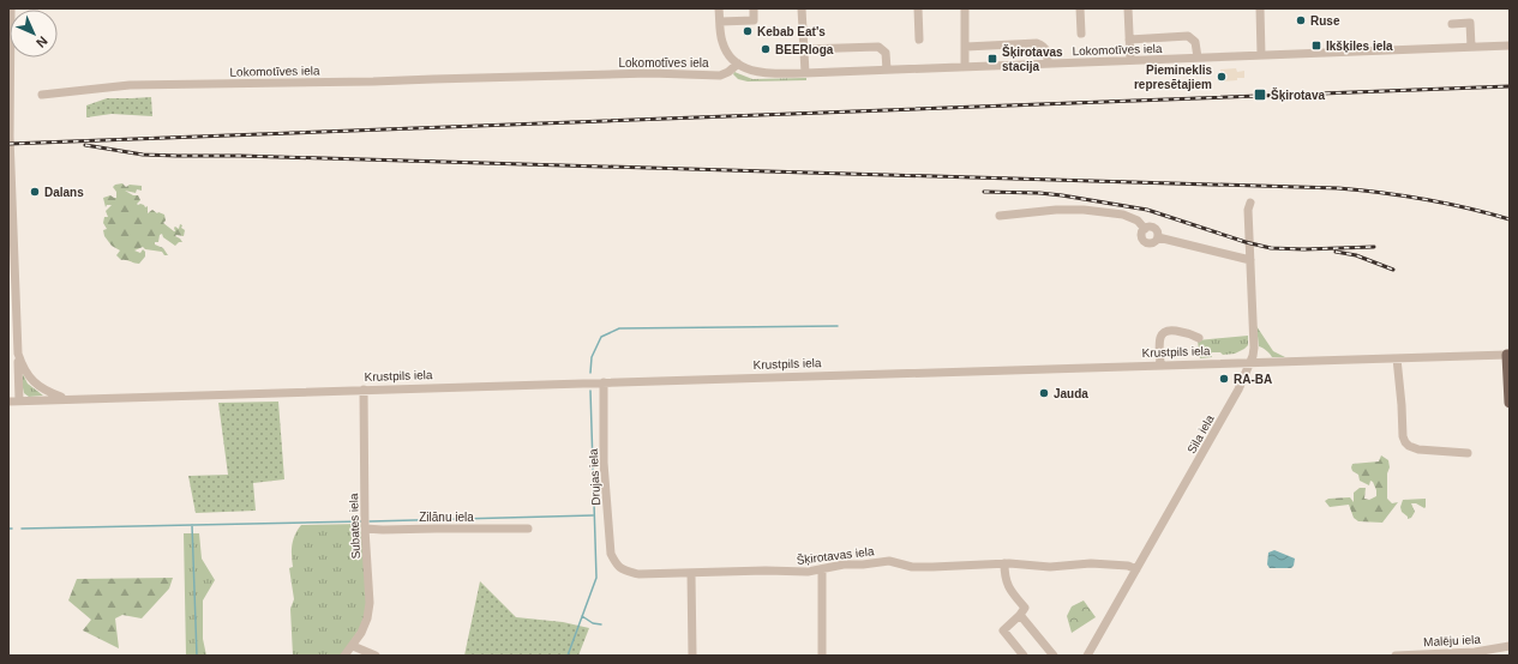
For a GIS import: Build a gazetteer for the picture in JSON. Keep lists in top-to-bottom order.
{
  "streets": {
    "street": [
      "Lokomotīves iela",
      "Krustpils iela",
      "Sila iela",
      "Drujas iela",
      "Zilānu iela",
      "Subates iela",
      "Šķirotavas iela",
      "Malēju iela"
    ]
  },
  "crossings": [
    ["Krustpils iela", "Sila iela"],
    ["Krustpils iela", "Drujas iela"],
    ["Krustpils iela", "Subates iela"],
    ["Sila iela", "Šķirotavas iela"],
    ["Drujas iela", "Šķirotavas iela"],
    ["Zilānu iela", "Subates iela"]
  ],
  "places": {
    "other": [
      "Ruse",
      "Kebab Eat's",
      "BEERloga",
      "Piemineklis represētajiem",
      "Dalans",
      "RA-BA",
      "Jauda"
    ],
    "transit": ["Ikšķiles iela", "Šķirotavas stacija", "Šķirotava"]
  },
  "north": "bottom right"
}
